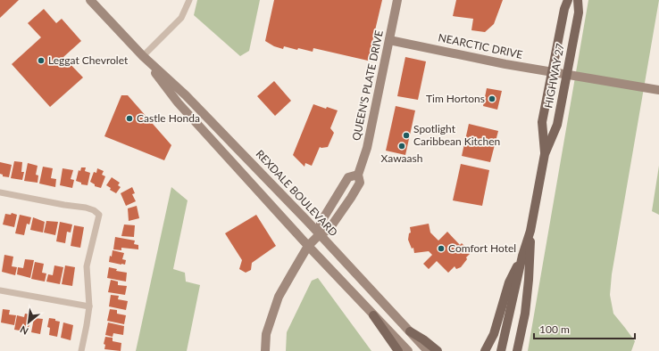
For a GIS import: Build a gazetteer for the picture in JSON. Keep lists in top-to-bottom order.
{
  "streets": {
    "main road": [
      "NEARCTIC DRIVE",
      "HIGHWAY 27",
      "QUEEN'S PLATE DRIVE",
      "REXDALE BOULEVARD"
    ]
  },
  "crossings": [
    ["NEARCTIC DRIVE", "HIGHWAY 27"],
    ["NEARCTIC DRIVE", "QUEEN'S PLATE DRIVE"],
    ["QUEEN'S PLATE DRIVE", "REXDALE BOULEVARD"]
  ],
  "places": [
    "Leggat Chevrolet",
    "Tim Hortons",
    "Castle Honda",
    "Spotlight Caribbean Kitchen",
    "Xawaash",
    "Comfort Hotel"
  ],
  "scale_bar": "100 m",
  "north": "bottom left"
}
